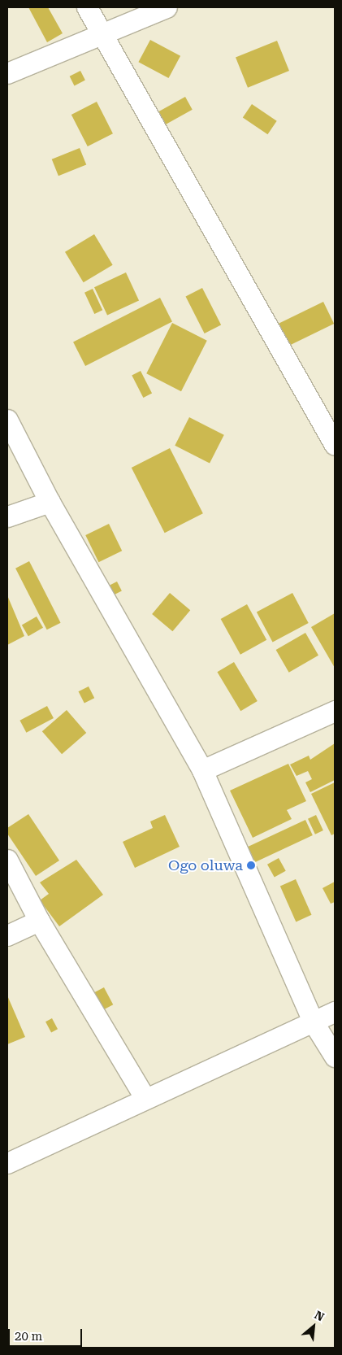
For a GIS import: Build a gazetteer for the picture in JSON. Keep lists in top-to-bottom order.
{
  "places": ["Ogo oluwa"],
  "scale_bar": "20 m",
  "north": "top right"
}
